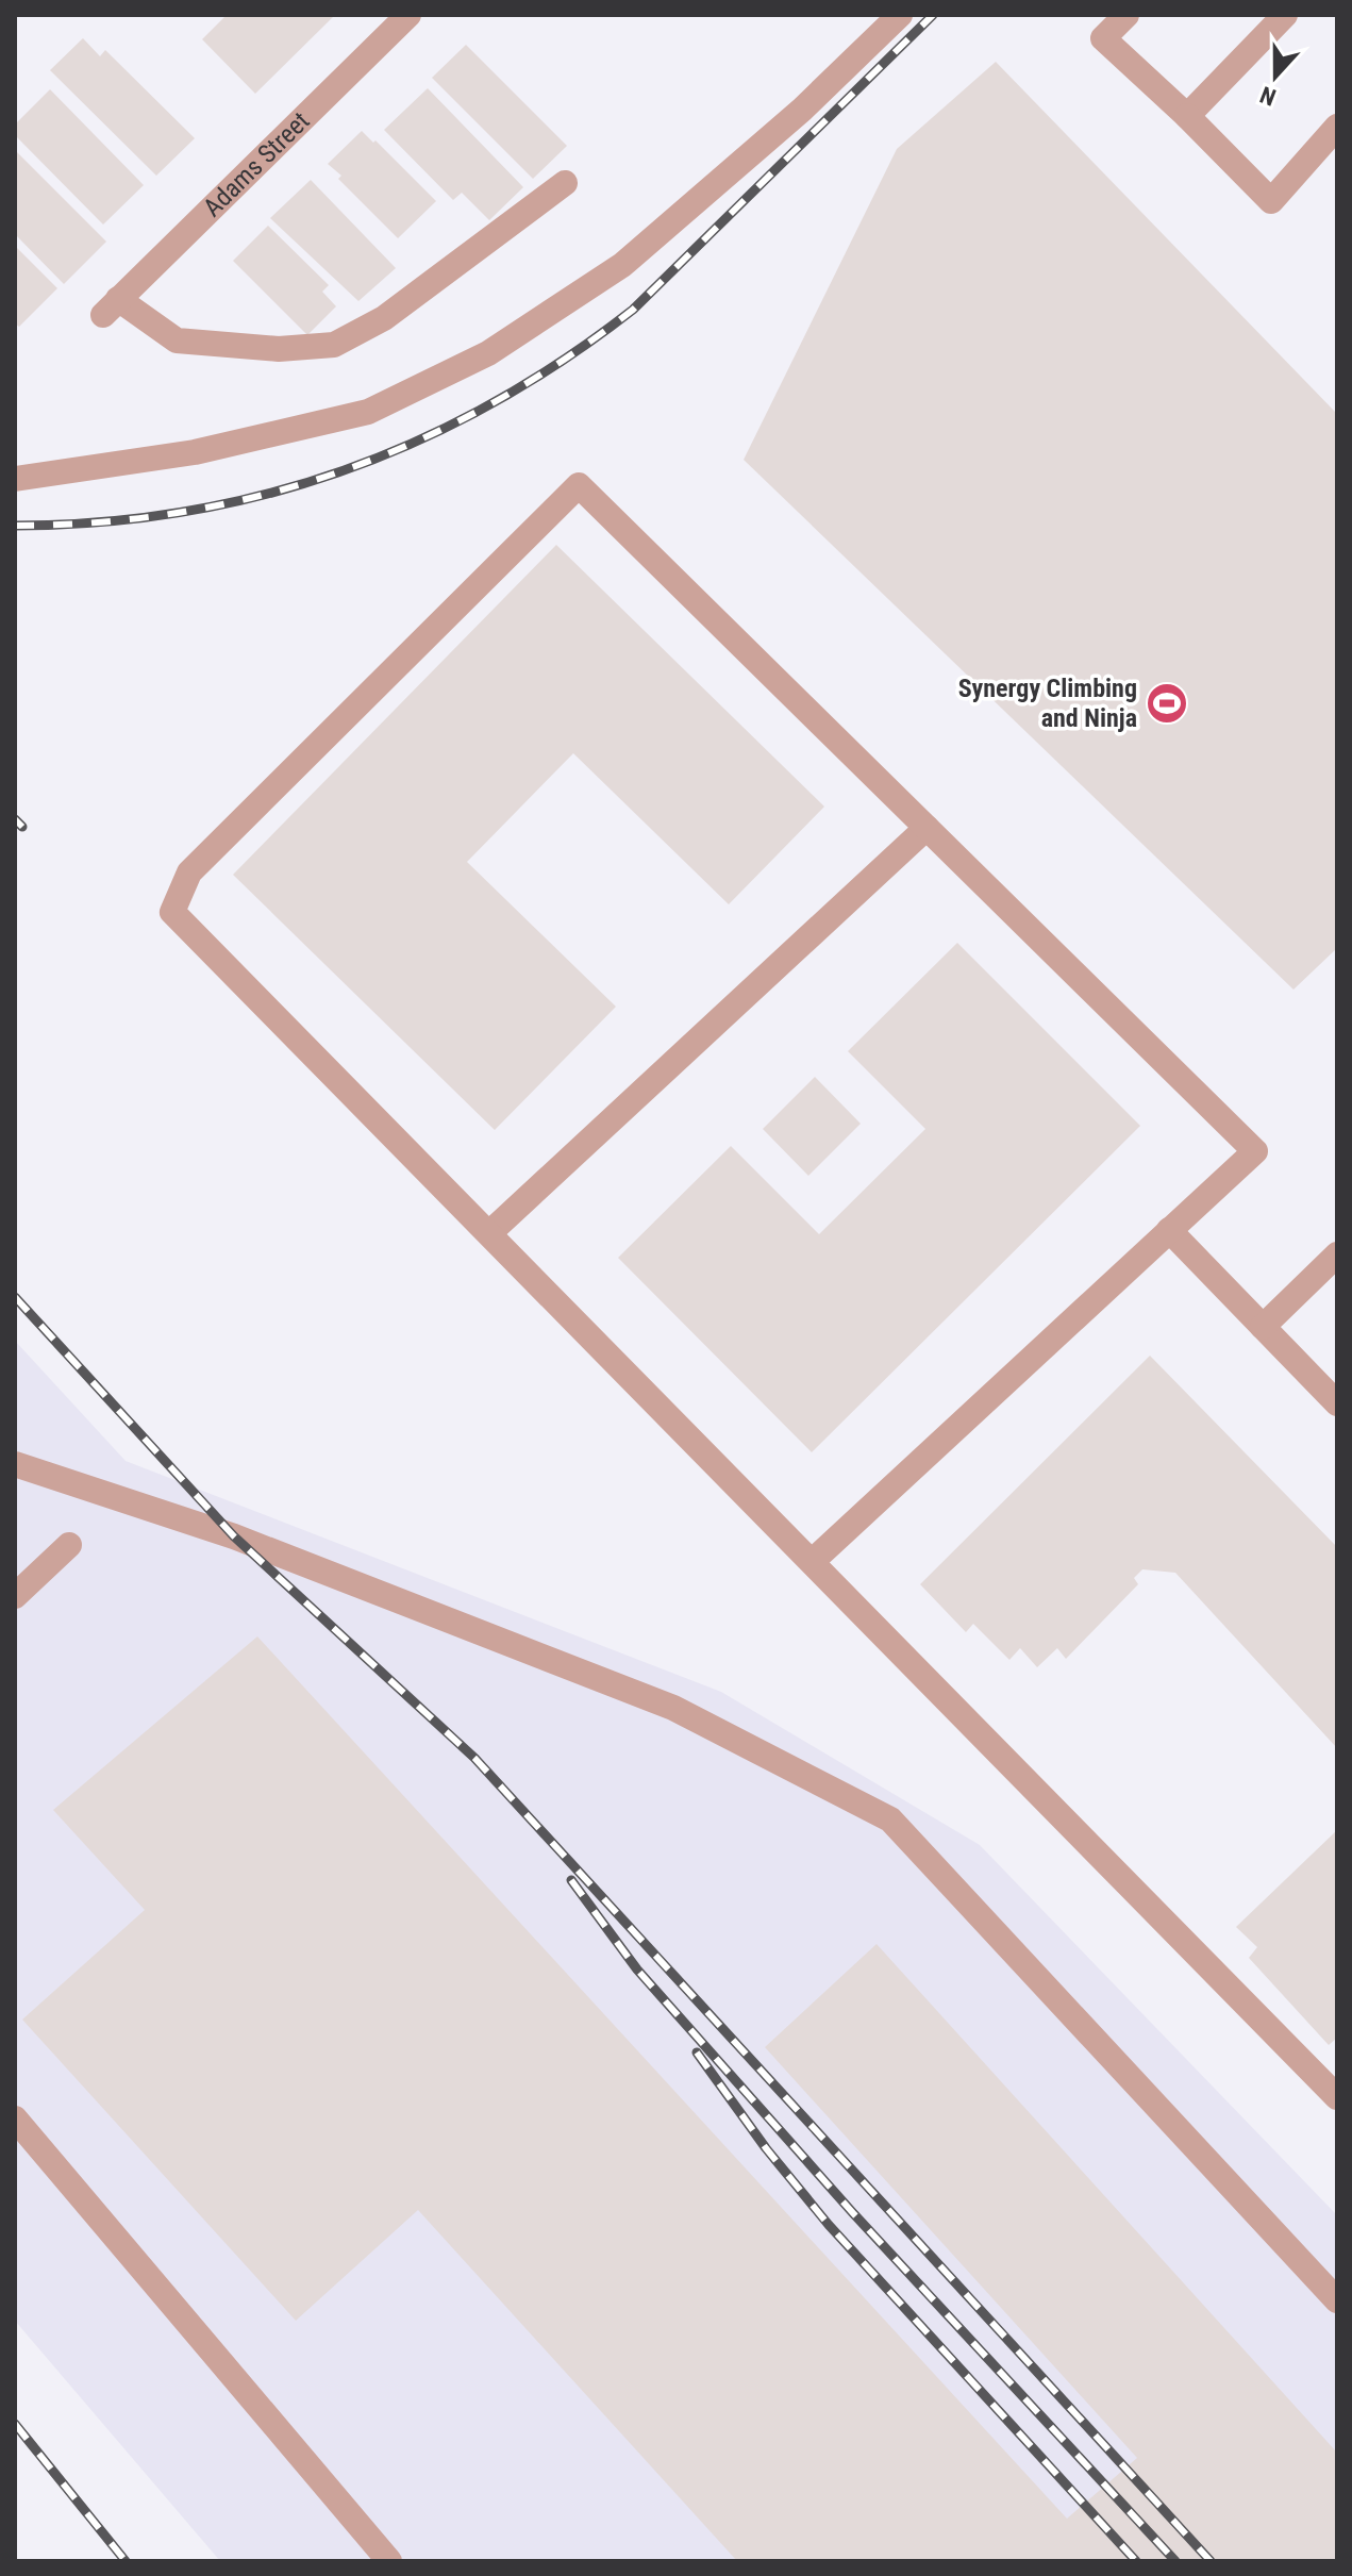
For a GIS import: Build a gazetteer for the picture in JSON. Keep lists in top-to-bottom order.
{
  "streets": {
    "street": ["Adams Street"]
  },
  "places": {
    "sports": ["Synergy Climbing and Ninja"]
  },
  "north": "bottom"
}
